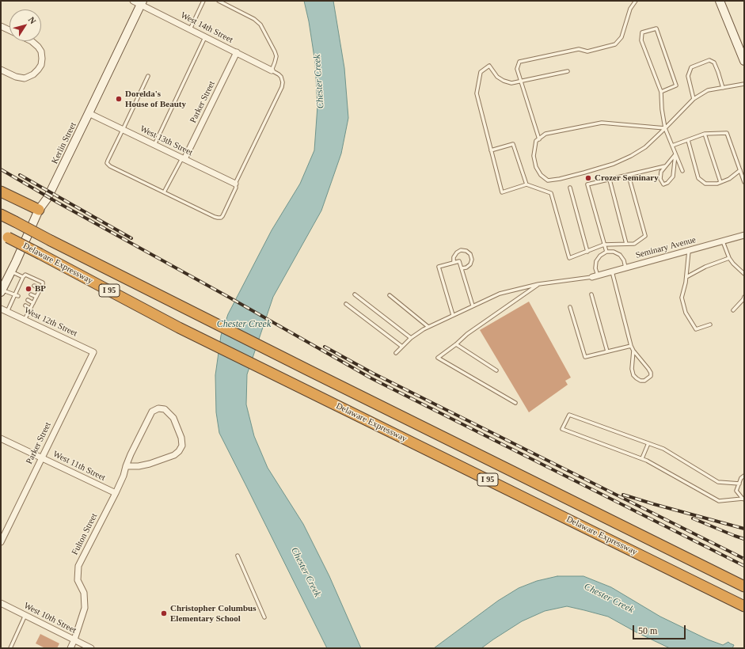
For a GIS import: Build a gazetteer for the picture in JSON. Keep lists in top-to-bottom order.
{
  "streets": {
    "highway": ["Delaware Expressway", "I 95"],
    "main road": ["Kerlin Street"],
    "street": [
      "West 14th Street",
      "Parker Street",
      "West 13th Street",
      "Seminary Avenue",
      "West 12th Street",
      "West 11th Street",
      "Fulton Street",
      "West 10th Street"
    ]
  },
  "crossings": [
    ["West 14th Street", "Parker Street"],
    ["West 14th Street", "Kerlin Street"],
    ["Parker Street", "West 13th Street"],
    ["Parker Street", "West 12th Street"],
    ["Parker Street", "West 11th Street"],
    ["West 13th Street", "Kerlin Street"],
    ["West 11th Street", "Fulton Street"],
    ["Fulton Street", "West 10th Street"]
  ],
  "water": ["Chester Creek"],
  "places": [
    "Dorelda's House of Beauty",
    "Crozer Seminary",
    "BP",
    "Christopher Columbus Elementary School"
  ],
  "scale_bar": "50 m",
  "north": "top right"
}
